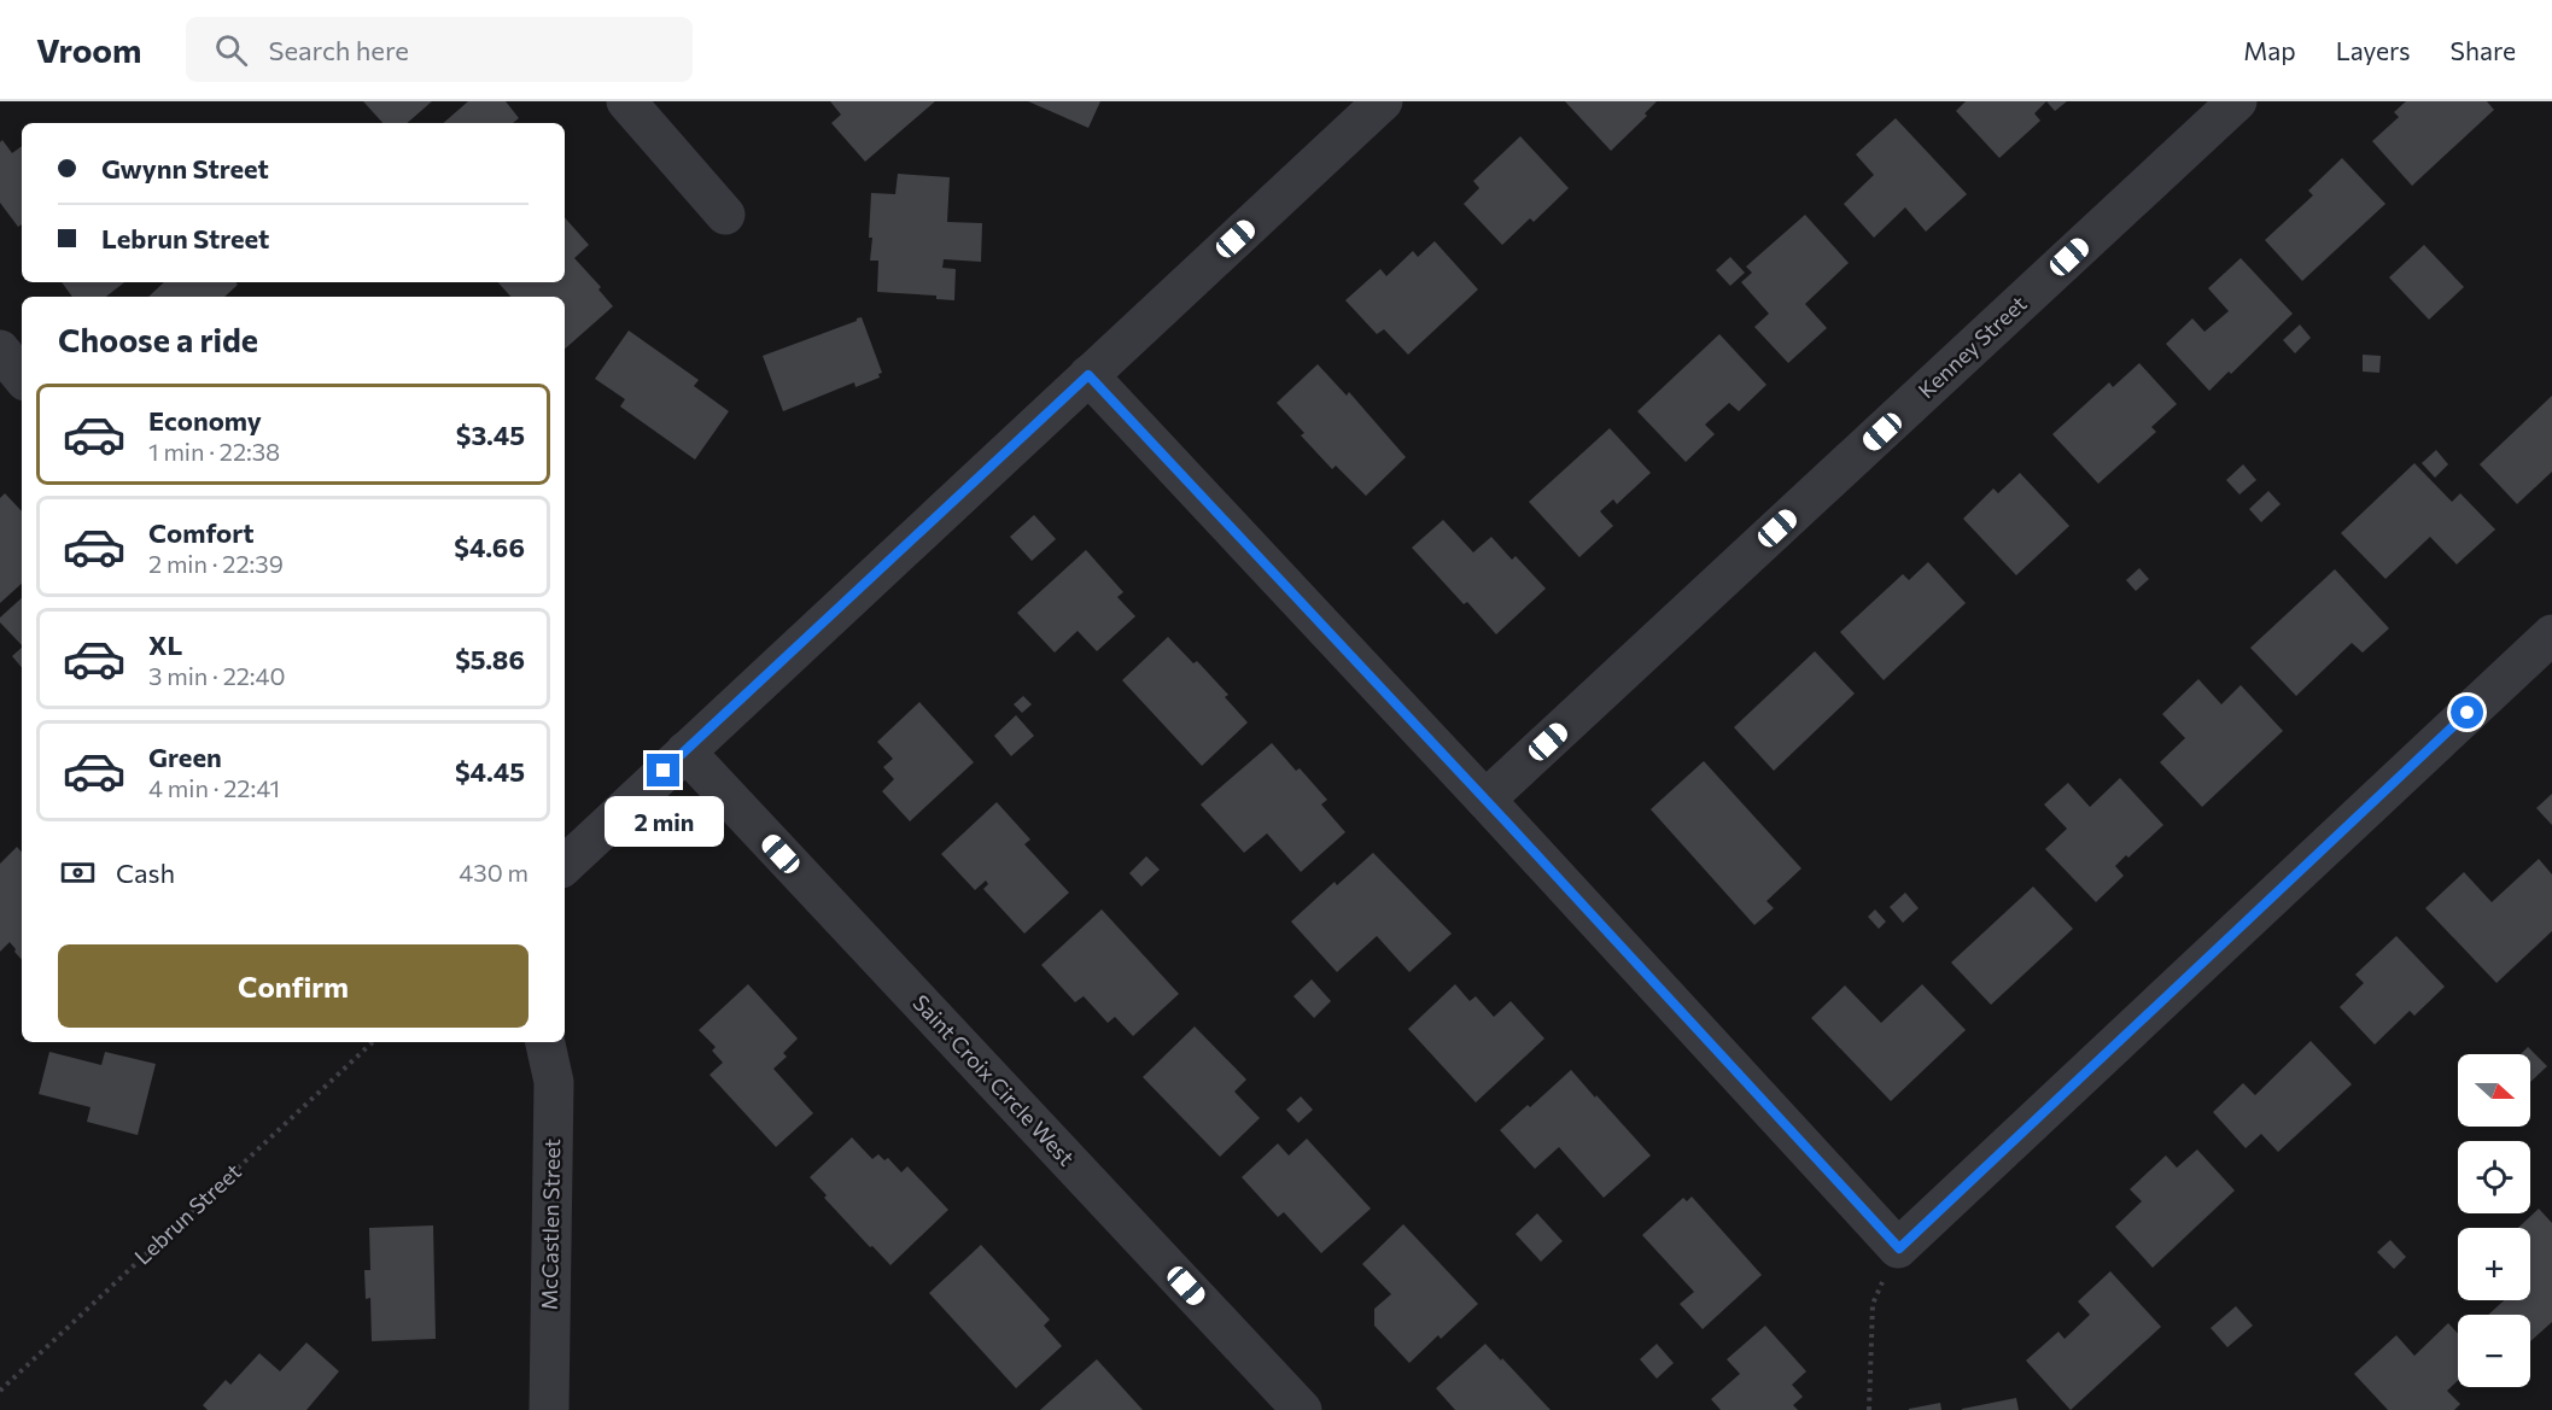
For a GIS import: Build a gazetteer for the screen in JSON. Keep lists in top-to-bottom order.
{
  "streets": {
    "street": ["Kenney Street", "Saint Croix Circle West", "McCastlen Street"],
    "path": ["Lebrun Street"]
  },
  "north": "right",
  "page": {
    "header": "Vroom",
    "search": "Search here",
    "nav": ["Map", "Layers", "Share"],
    "banner": ["Gwynn Street", "Lebrun Street"],
    "heading": "Choose a ride",
    "list": [
      {
        "name": "Economy",
        "note": "1 min · 22:38",
        "value": "$3.45"
      },
      {
        "name": "Comfort",
        "note": "2 min · 22:39",
        "value": "$4.66"
      },
      {
        "name": "XL",
        "note": "3 min · 22:40",
        "value": "$5.86"
      },
      {
        "name": "Green",
        "note": "4 min · 22:41",
        "value": "$4.45"
      }
    ],
    "bubble": "2 min",
    "pay": ["Cash", "430 m"],
    "buttons": "Confirm",
    "map_buttons": ["+", "−"]
  }
}
